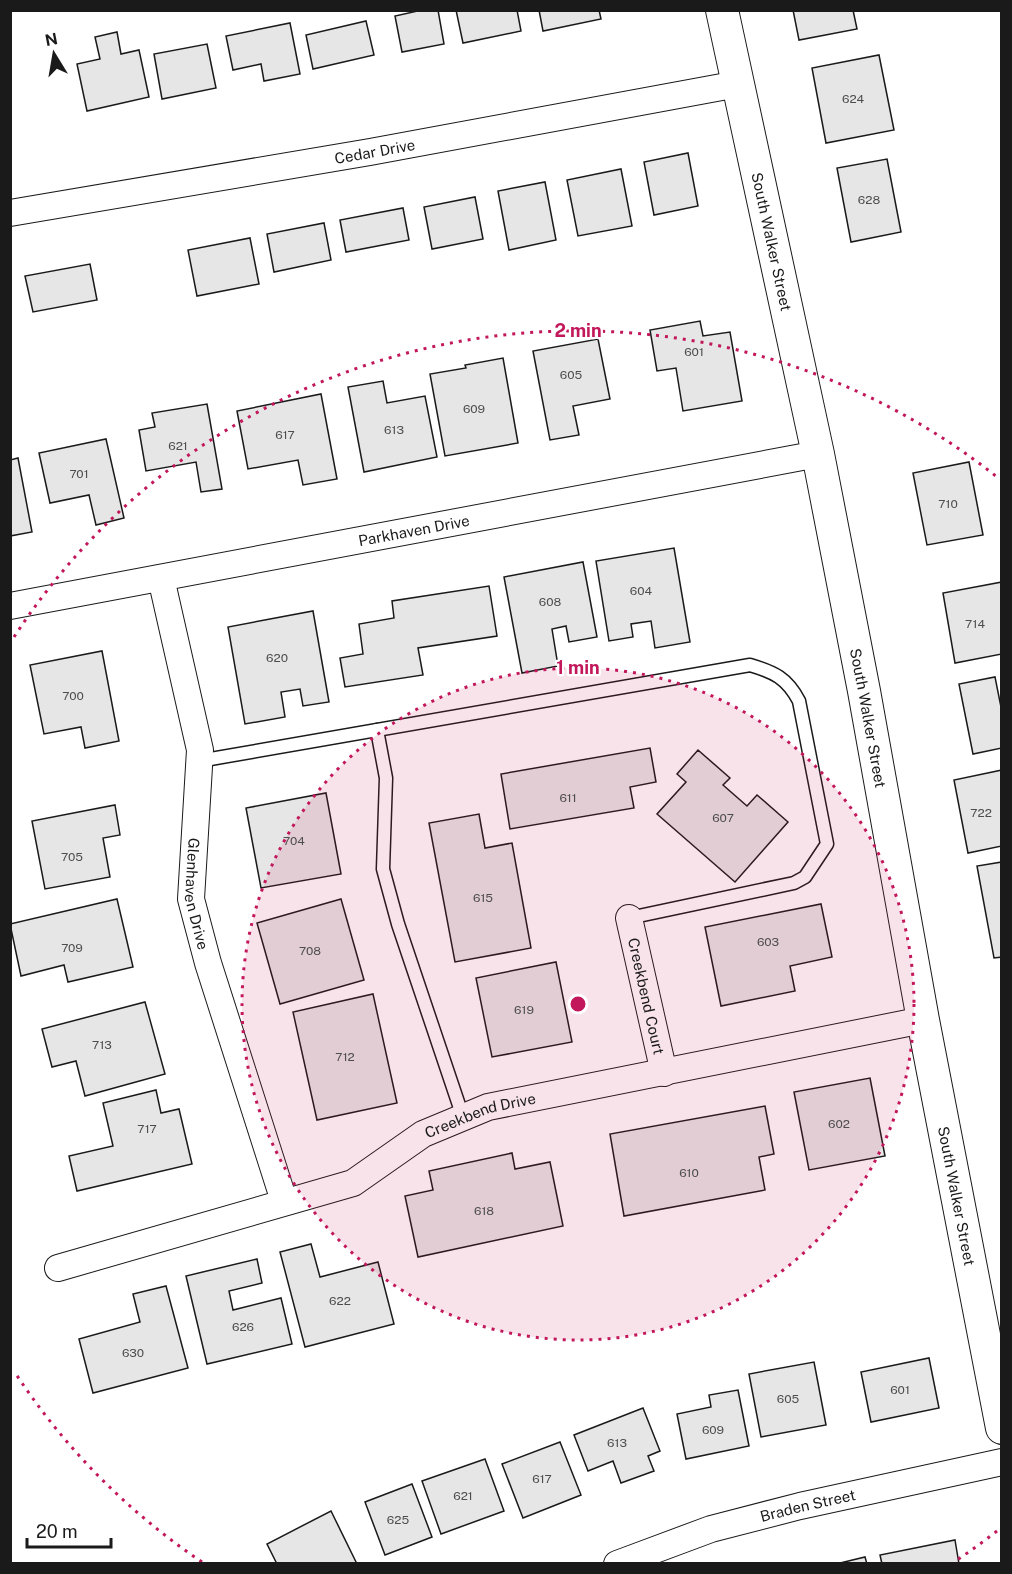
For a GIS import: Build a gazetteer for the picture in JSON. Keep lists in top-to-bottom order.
{
  "streets": {
    "street": [
      "Cedar Drive",
      "South Walker Street",
      "Parkhaven Drive",
      "Glenhaven Drive",
      "Creekbend Court",
      "Creekbend Drive",
      "Braden Street"
    ]
  },
  "crossings": [
    ["Cedar Drive", "South Walker Street"],
    ["South Walker Street", "Parkhaven Drive"],
    ["South Walker Street", "Creekbend Drive"],
    ["Parkhaven Drive", "Glenhaven Drive"],
    ["Glenhaven Drive", "Creekbend Drive"],
    ["Creekbend Court", "Creekbend Drive"]
  ],
  "house_numbers": [
    "624",
    "628",
    "601",
    "605",
    "609",
    "613",
    "617",
    "621",
    "701",
    "710",
    "604",
    "608",
    "714",
    "620",
    "700",
    "611",
    "722",
    "607",
    "704",
    "705",
    "615",
    "603",
    "709",
    "708",
    "619",
    "713",
    "712",
    "602",
    "717",
    "610",
    "618",
    "622",
    "626",
    "630",
    "601",
    "605",
    "609",
    "613",
    "617",
    "621",
    "625"
  ],
  "scale_bar": "20 m",
  "north": "top",
  "rings": ["2 min", "1 min"]
}
